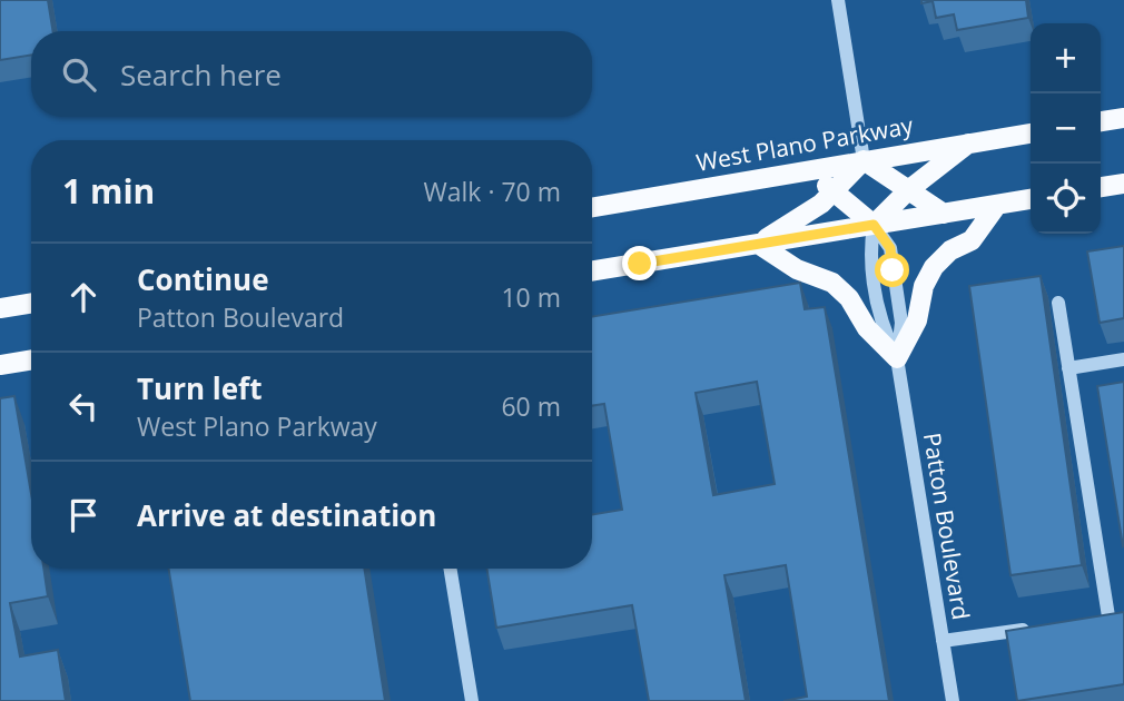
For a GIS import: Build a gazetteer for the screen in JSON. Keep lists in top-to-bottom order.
{
  "streets": {
    "main road": ["West Plano Parkway"],
    "street": ["Patton Boulevard"]
  },
  "page": {
    "map_buttons": ["+", "−"],
    "search": "Search here",
    "heading": ["1 min", "Walk · 70 m"],
    "list": [
      ["Continue", "Patton Boulevard", "10 m"],
      ["Turn left", "West Plano Parkway", "60 m"],
      "Arrive at destination"
    ]
  }
}
